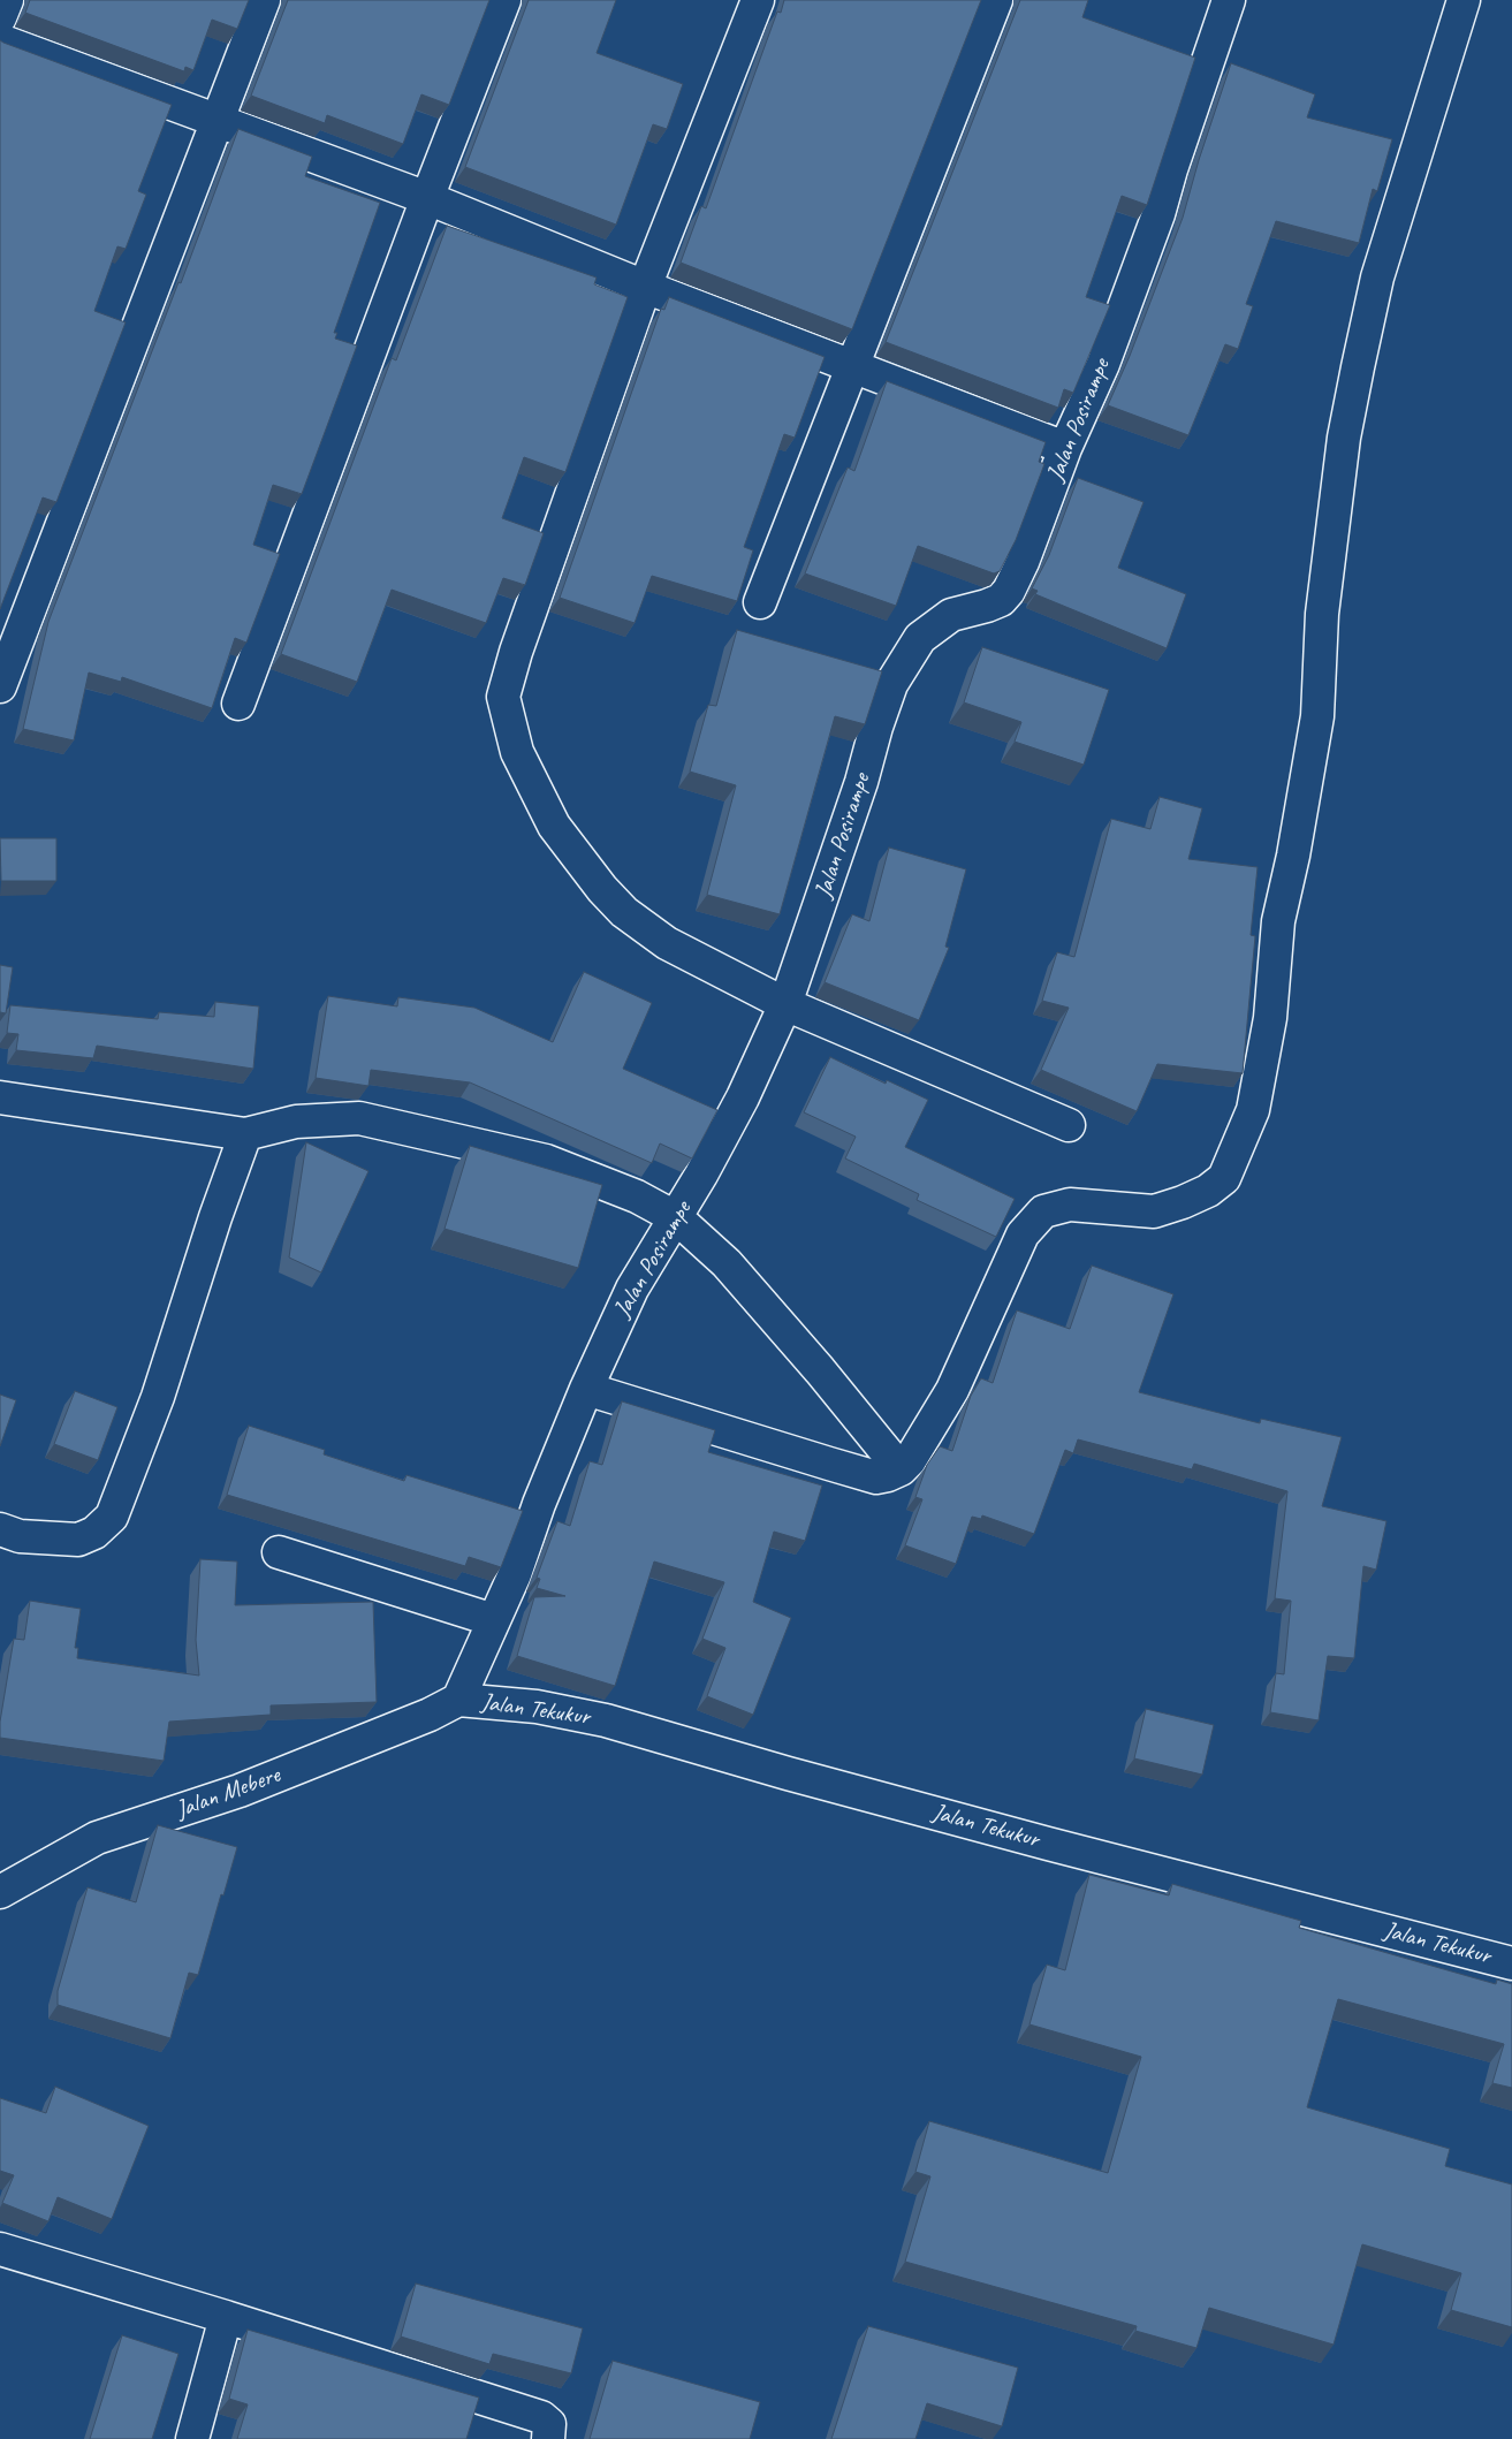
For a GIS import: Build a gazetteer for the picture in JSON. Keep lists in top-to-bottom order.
{
  "streets": {
    "street": ["Jalan Posirampe", "Jalan Tekukur", "Jalan Mebere"]
  },
  "crossings": [
    ["Jalan Posirampe", "Jalan Tekukur"],
    ["Jalan Posirampe", "Jalan Mebere"],
    ["Jalan Tekukur", "Jalan Mebere"]
  ]
}
